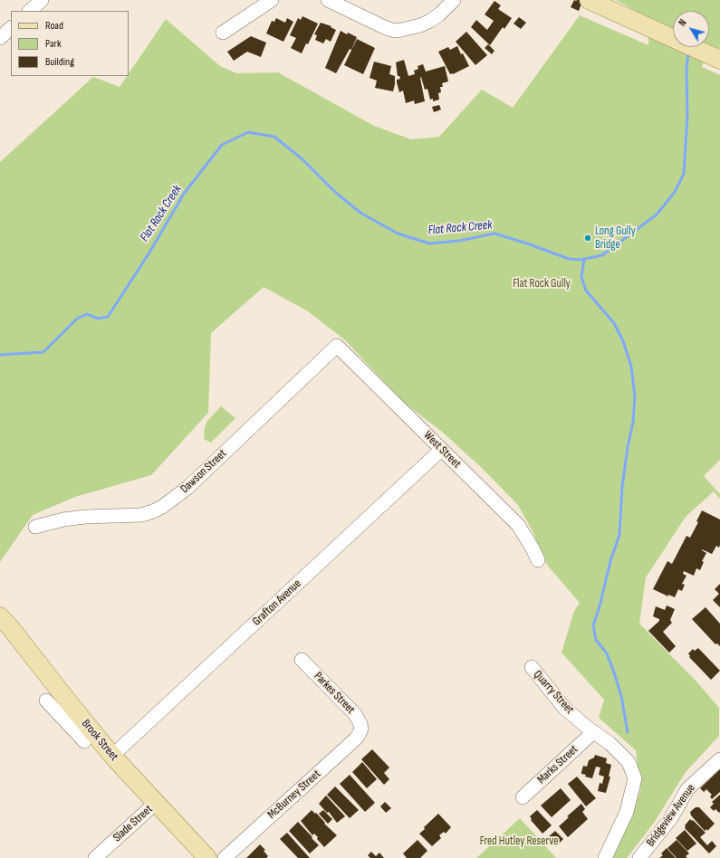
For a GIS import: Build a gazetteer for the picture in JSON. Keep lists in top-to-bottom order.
{
  "streets": {
    "main road": ["Brook Street"],
    "street": [
      "West Street",
      "Dawson Street",
      "Grafton Avenue",
      "Quarry Street",
      "Parkes Street",
      "Marks Street",
      "McBurney Street",
      "Bridgeview Avenue",
      "Slade Street"
    ]
  },
  "crossings": [
    ["West Street", "Dawson Street"],
    ["West Street", "Grafton Avenue"],
    ["Grafton Avenue", "Brook Street"],
    ["Quarry Street", "Marks Street"],
    ["Parkes Street", "McBurney Street"],
    ["Brook Street", "Slade Street"]
  ],
  "water": ["Flat Rock Creek"],
  "parks": ["Flat Rock Gully", "Fred Hutley Reserve"],
  "places": ["Long Gully Bridge"],
  "legend": ["Road", "Park", "Building"],
  "north": "top left"
}
